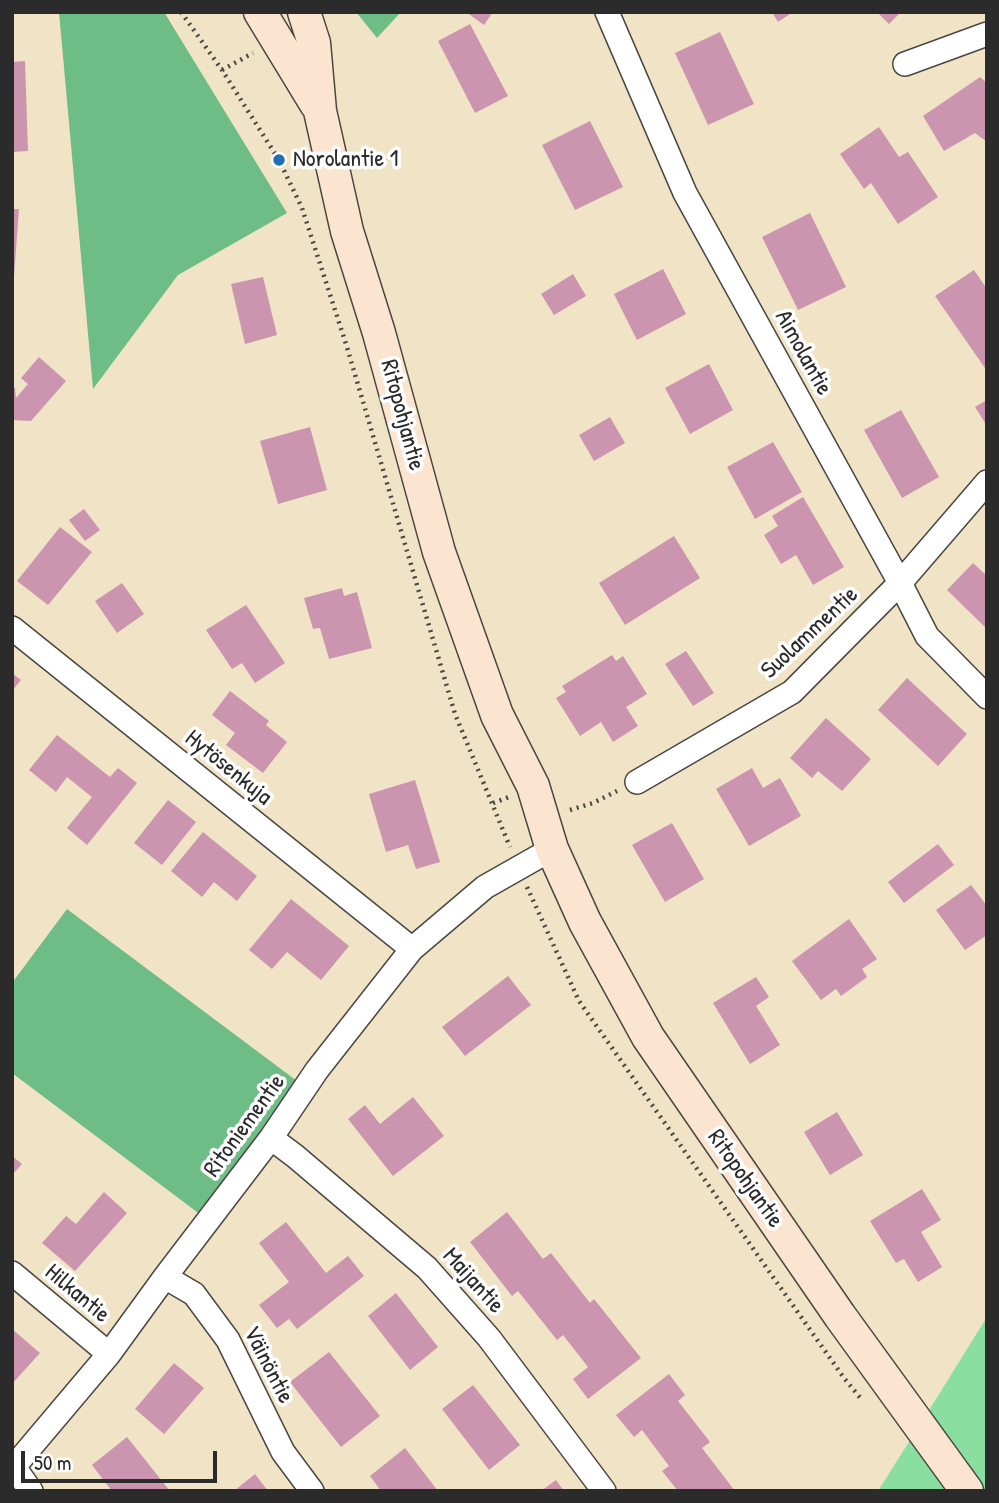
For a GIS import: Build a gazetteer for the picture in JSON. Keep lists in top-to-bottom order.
{
  "streets": {
    "main road": ["Ritopohjantie"],
    "street": [
      "Aimolantie",
      "Suolammentie",
      "Hytösenkuja",
      "Ritoniementie",
      "Maijantie",
      "Hilkantie",
      "Väinöntie"
    ]
  },
  "crossings": [
    ["Aimolantie", "Suolammentie"],
    ["Ritopohjantie", "Ritoniementie"],
    ["Hytösenkuja", "Ritoniementie"],
    ["Ritoniementie", "Maijantie"],
    ["Ritoniementie", "Hilkantie"],
    ["Ritoniementie", "Väinöntie"]
  ],
  "places": ["Norolantie 1"],
  "scale_bar": "50 m"
}
